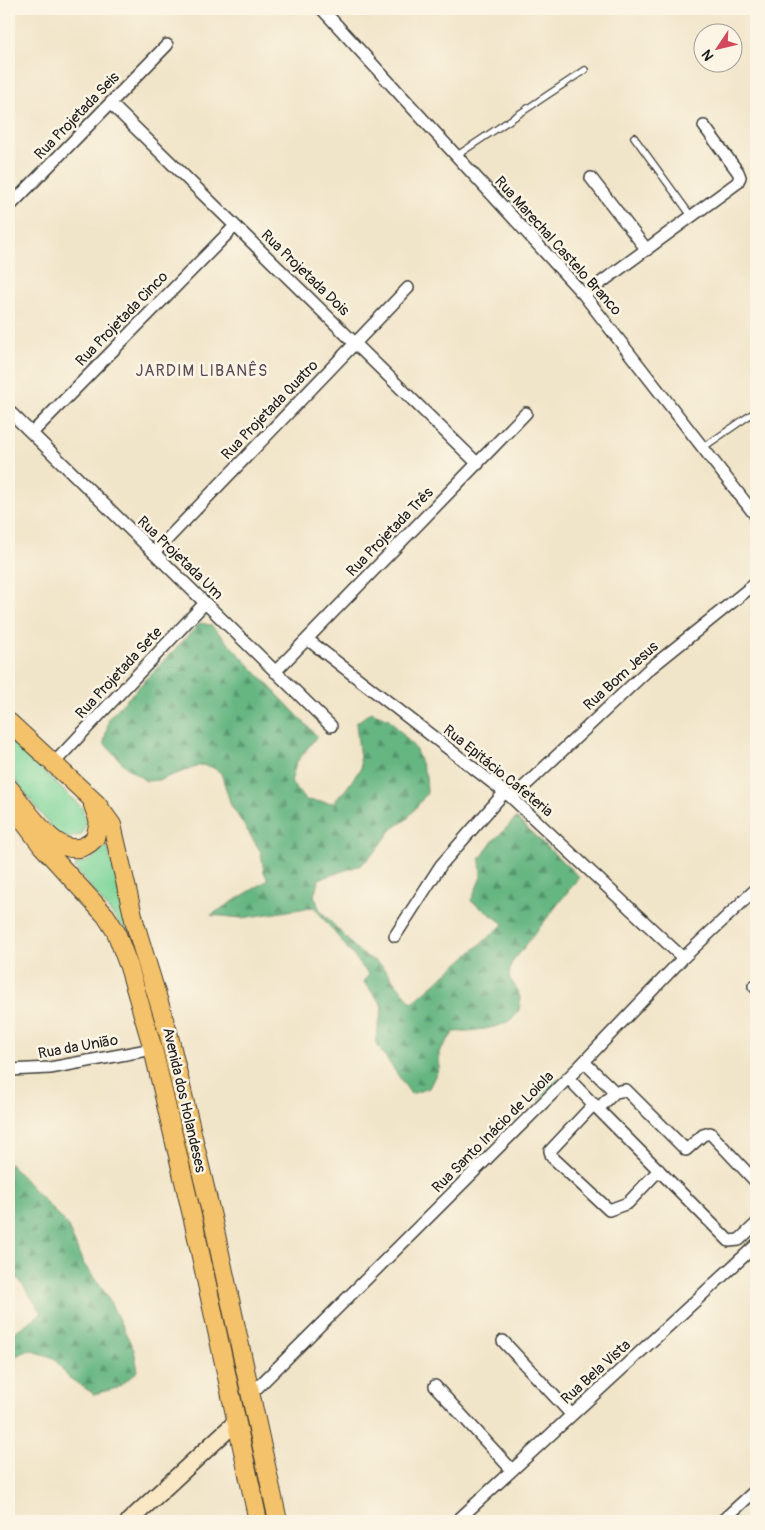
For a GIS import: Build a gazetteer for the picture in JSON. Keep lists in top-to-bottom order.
{
  "streets": {
    "main road": ["Avenida dos Holandeses"],
    "street": [
      "Rua Projetada Seis",
      "Rua Marechal Castelo Branco",
      "Rua Projetada Dois",
      "Rua Projetada Cinco",
      "Rua Projetada Quatro",
      "Rua Projetada Três",
      "Rua Projetada Um",
      "Rua Projetada Sete",
      "Rua Bom Jesus",
      "Rua Epitácio Cafeteria",
      "Rua da União",
      "Rua Santo Inácio de Loiola",
      "Rua Bela Vista"
    ]
  },
  "crossings": [
    ["Rua Projetada Seis", "Rua Projetada Dois"],
    ["Rua Projetada Dois", "Rua Projetada Cinco"],
    ["Rua Projetada Dois", "Rua Projetada Quatro"],
    ["Rua Projetada Dois", "Rua Projetada Três"],
    ["Rua Projetada Cinco", "Rua Projetada Um"],
    ["Rua Projetada Quatro", "Rua Projetada Um"],
    ["Rua Projetada Três", "Rua Projetada Um"],
    ["Rua Projetada Três", "Rua Epitácio Cafeteria"],
    ["Rua Projetada Um", "Rua Projetada Sete"],
    ["Rua Projetada Sete", "Avenida dos Holandeses"],
    ["Rua Bom Jesus", "Rua Epitácio Cafeteria"],
    ["Rua Epitácio Cafeteria", "Rua Santo Inácio de Loiola"],
    ["Rua da União", "Avenida dos Holandeses"],
    ["Avenida dos Holandeses", "Rua Santo Inácio de Loiola"]
  ],
  "districts": ["JARDIM LIBANÊS"],
  "north": "bottom left"
}
